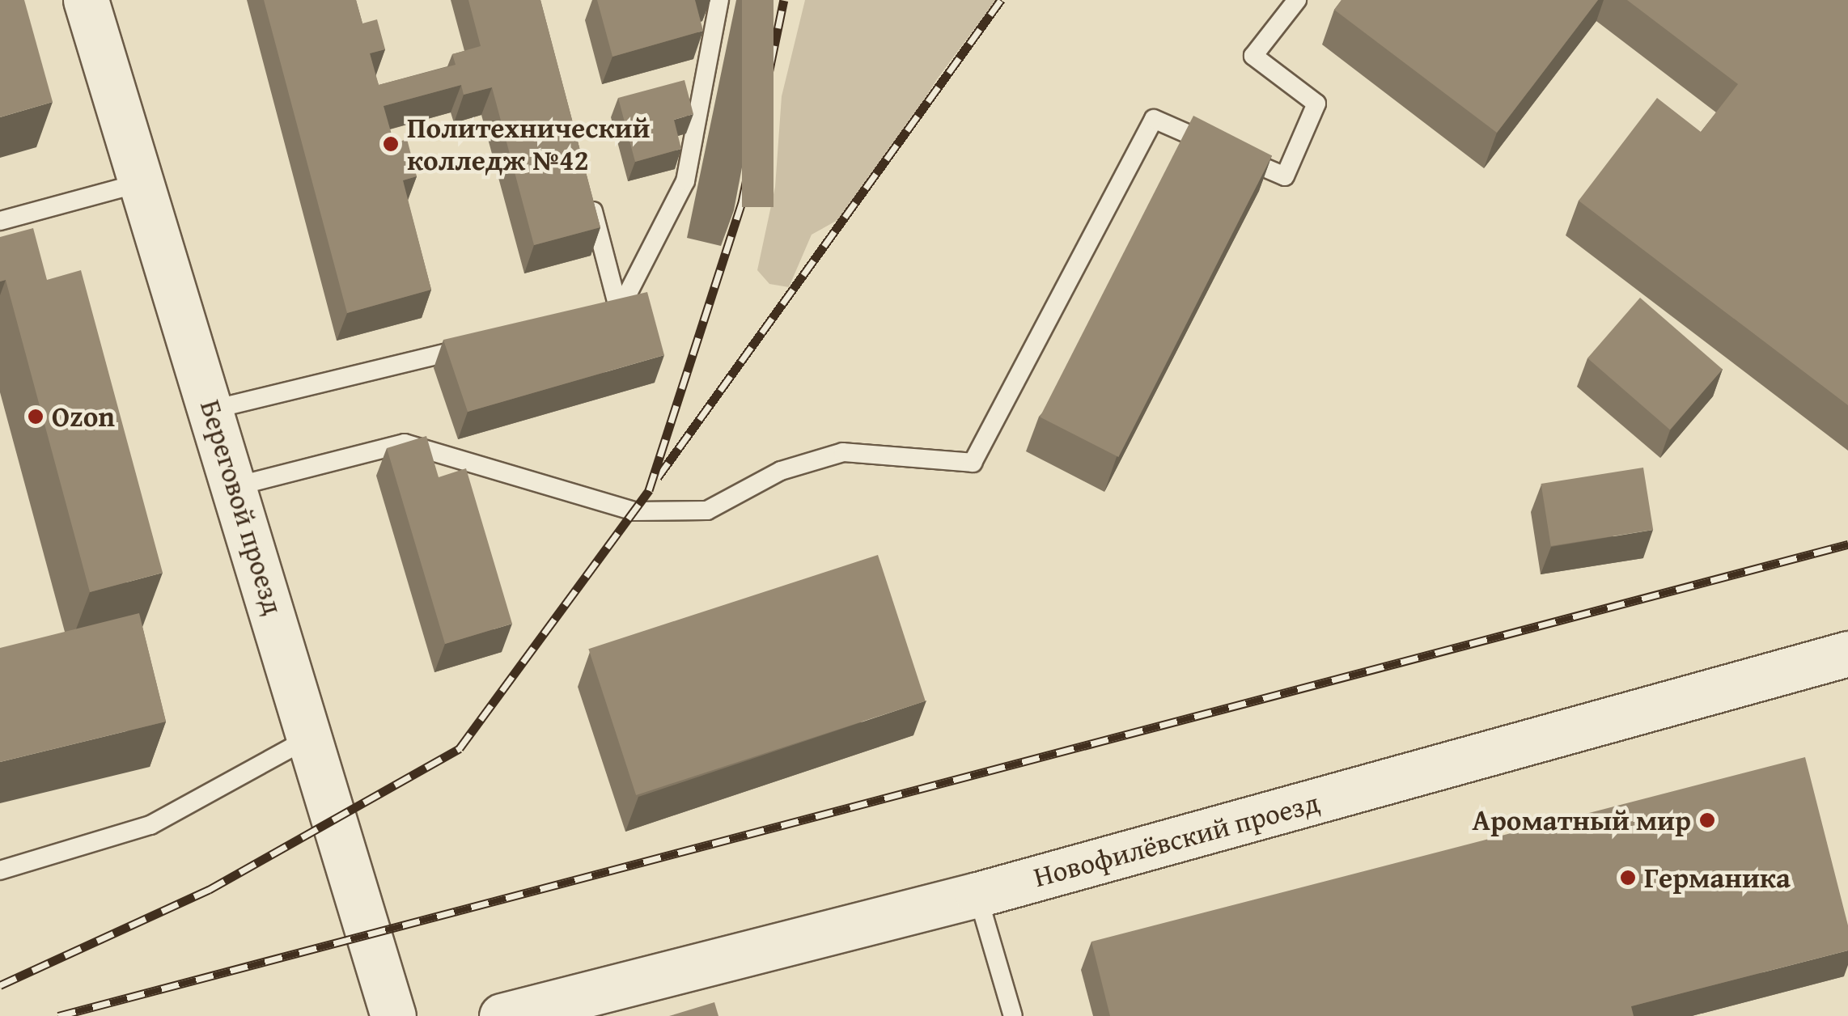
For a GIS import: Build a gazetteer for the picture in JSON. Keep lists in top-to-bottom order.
{
  "streets": {
    "street": ["Береговой проезд", "Новофилёвский проезд"]
  },
  "places": [
    "Политехнический колледж №42",
    "Ozon",
    "Ароматный мир",
    "Германика"
  ]
}
